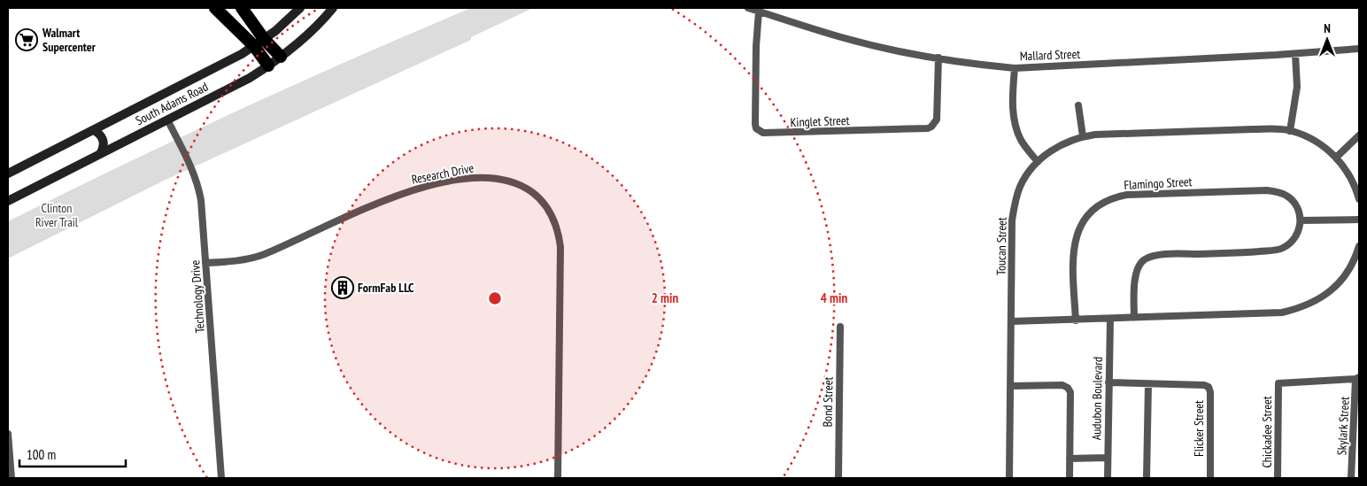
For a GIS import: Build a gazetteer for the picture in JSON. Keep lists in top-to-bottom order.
{
  "streets": {
    "main road": ["South Adams Road"],
    "street": [
      "Mallard Street",
      "Kinglet Street",
      "Research Drive",
      "Flamingo Street",
      "Toucan Street",
      "Technology Drive",
      "Audubon Boulevard",
      "Bond Street",
      "Skylark Street",
      "Flicker Street",
      "Chickadee Street"
    ]
  },
  "crossings": [
    ["Mallard Street", "Kinglet Street"],
    ["South Adams Road", "Technology Drive"],
    ["Research Drive", "Technology Drive"],
    ["Audubon Boulevard", "Flicker Street"],
    ["Skylark Street", "Chickadee Street"]
  ],
  "parks": ["Clinton River Trail"],
  "places": {
    "supermarket": ["Walmart Supercenter"],
    "building": ["FormFab LLC"]
  },
  "scale_bar": "100 m",
  "north": "top",
  "rings": ["2 min", "4 min"]
}
